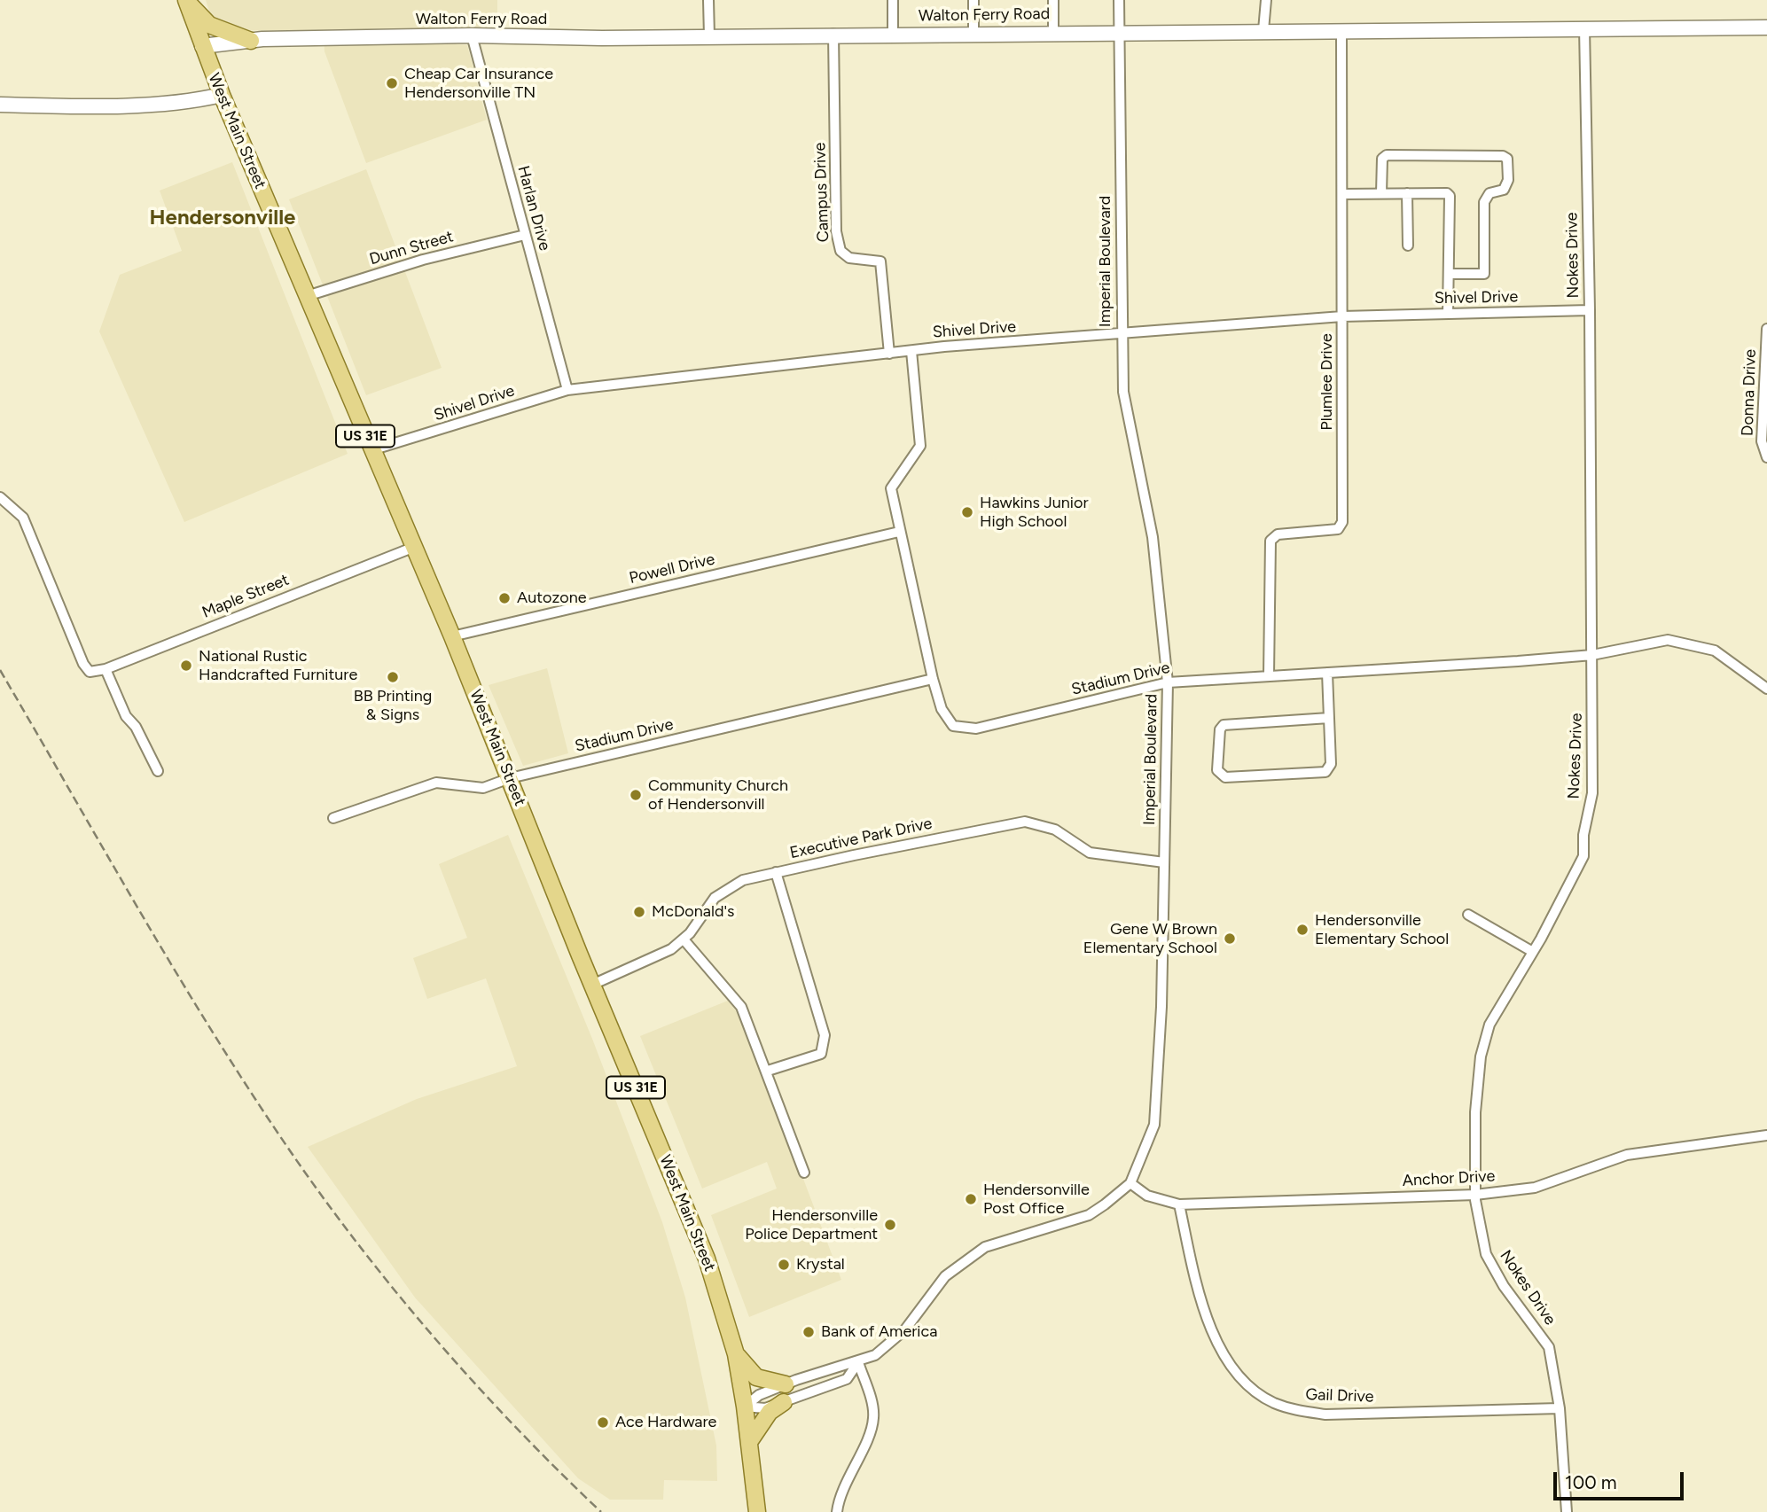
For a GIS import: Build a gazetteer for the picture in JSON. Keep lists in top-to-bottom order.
{
  "streets": {
    "main road": ["West Main Street", "US 31E"],
    "street": [
      "Walton Ferry Road",
      "Campus Drive",
      "Harlan Drive",
      "Dunn Street",
      "Nokes Drive",
      "Imperial Boulevard",
      "Shivel Drive",
      "Plumlee Drive",
      "Donna Drive",
      "Powell Drive",
      "Maple Street",
      "Stadium Drive",
      "Executive Park Drive",
      "Anchor Drive",
      "Gail Drive"
    ]
  },
  "crossings": [
    ["Walton Ferry Road", "West Main Street"],
    ["Walton Ferry Road", "Campus Drive"],
    ["Walton Ferry Road", "Harlan Drive"],
    ["Walton Ferry Road", "Nokes Drive"],
    ["Walton Ferry Road", "Imperial Boulevard"],
    ["Walton Ferry Road", "Plumlee Drive"],
    ["West Main Street", "Dunn Street"],
    ["West Main Street", "Shivel Drive"],
    ["West Main Street", "Powell Drive"],
    ["West Main Street", "Maple Street"],
    ["West Main Street", "Stadium Drive"],
    ["West Main Street", "Executive Park Drive"],
    ["Campus Drive", "Shivel Drive"],
    ["Harlan Drive", "Dunn Street"],
    ["Harlan Drive", "Shivel Drive"],
    ["Nokes Drive", "Shivel Drive"],
    ["Nokes Drive", "Stadium Drive"],
    ["Nokes Drive", "Anchor Drive"],
    ["Nokes Drive", "Gail Drive"],
    ["Imperial Boulevard", "Shivel Drive"],
    ["Imperial Boulevard", "Stadium Drive"],
    ["Imperial Boulevard", "Executive Park Drive"],
    ["Imperial Boulevard", "Anchor Drive"],
    ["Shivel Drive", "Plumlee Drive"],
    ["Plumlee Drive", "Stadium Drive"],
    ["Anchor Drive", "Gail Drive"]
  ],
  "districts": ["Hendersonville"],
  "places": [
    "Cheap Car Insurance Hendersonville TN",
    "Hawkins Junior High School",
    "Autozone",
    "National Rustic Handcrafted Furniture",
    "BB Printing & Signs",
    "Community Church of Hendersonvill",
    "McDonald's",
    "Hendersonville Elementary School",
    "Gene W Brown Elementary School",
    "Hendersonville Post Office",
    "Hendersonville Police Department",
    "Krystal",
    "Bank of America",
    "Ace Hardware"
  ],
  "scale_bar": "100 m"
}
